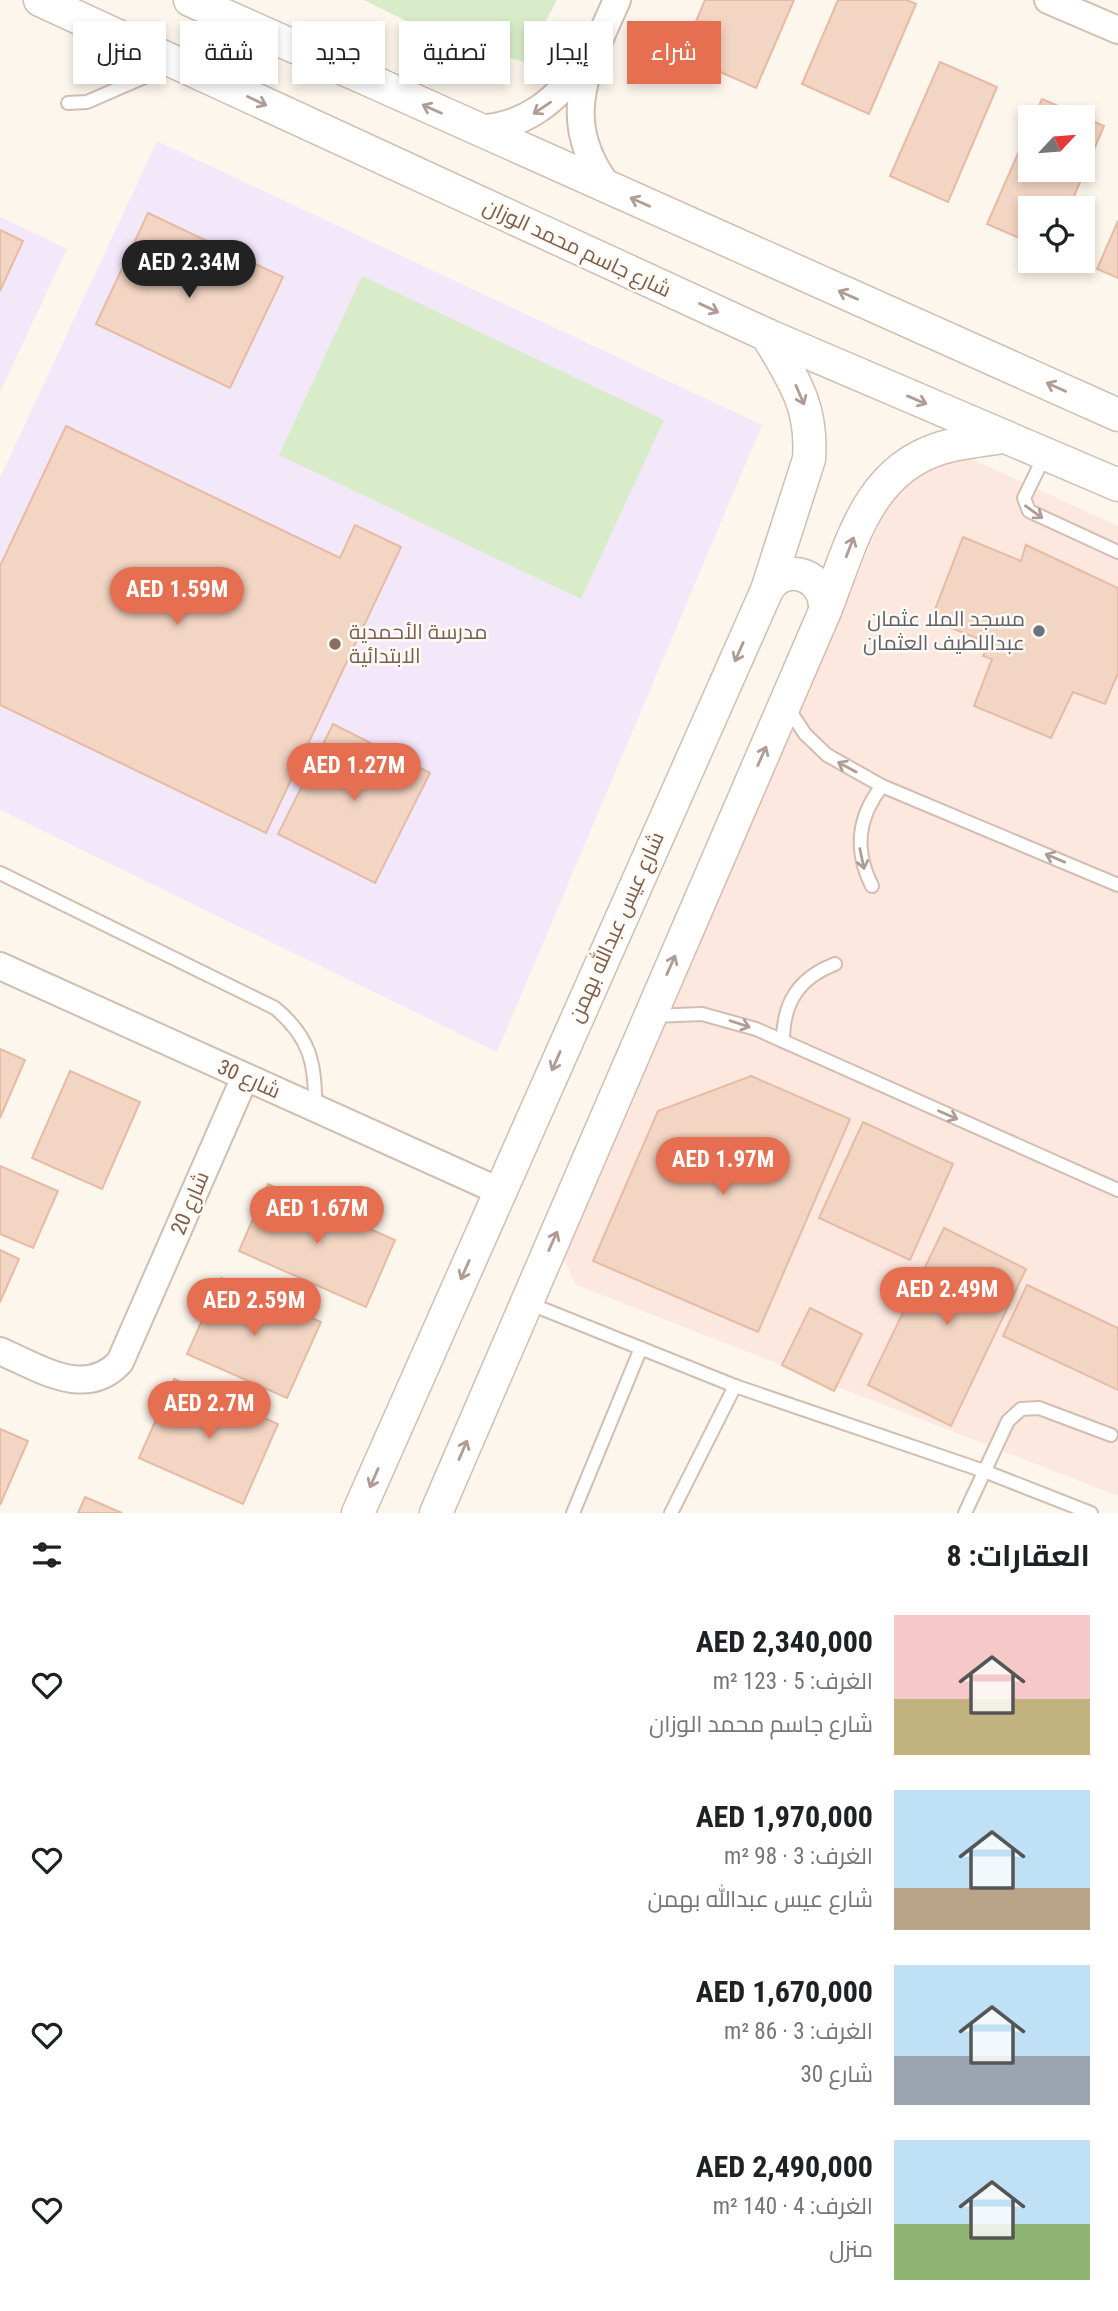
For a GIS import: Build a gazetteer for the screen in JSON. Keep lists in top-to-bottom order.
{
  "streets": {
    "street": [
      "شارع جاسم محمد الوزان",
      "شارع عيس عبدالله بهمن",
      "شارع 30",
      "شارع 20"
    ]
  },
  "crossings": [
    ["شارع جاسم محمد الوزان", "شارع عيس عبدالله بهمن"],
    ["شارع عيس عبدالله بهمن", "شارع 30"],
    ["شارع 30", "شارع 20"]
  ],
  "places": ["مسجد الملا عثمان عبداللطيف العثمان", "مدرسة الأحمدية الابتدائية"],
  "north": "top right",
  "page": {
    "chip": [
      "شراء",
      "إيجار",
      "تصفية",
      "جديد",
      "شقة",
      "منزل"
    ],
    "price": [
      "AED 2.34M",
      "AED 1.59M",
      "AED 1.27M",
      "AED 1.97M",
      "AED 1.67M",
      "AED 2.49M",
      "AED 2.59M",
      "AED 2.7M"
    ],
    "heading": "العقارات: 8",
    "list": [
      {
        "name": "AED 2,340,000",
        "note": "الغرف: 5 · 123 m² · شارع جاسم محمد الوزان"
      },
      {
        "name": "AED 1,970,000",
        "note": "الغرف: 3 · 98 m² · شارع عيس عبدالله بهمن"
      },
      {
        "name": "AED 1,670,000",
        "note": "الغرف: 3 · 86 m² · شارع 30"
      },
      {
        "name": "AED 2,490,000",
        "note": "الغرف: 4 · 140 m² · منزل"
      }
    ]
  }
}
